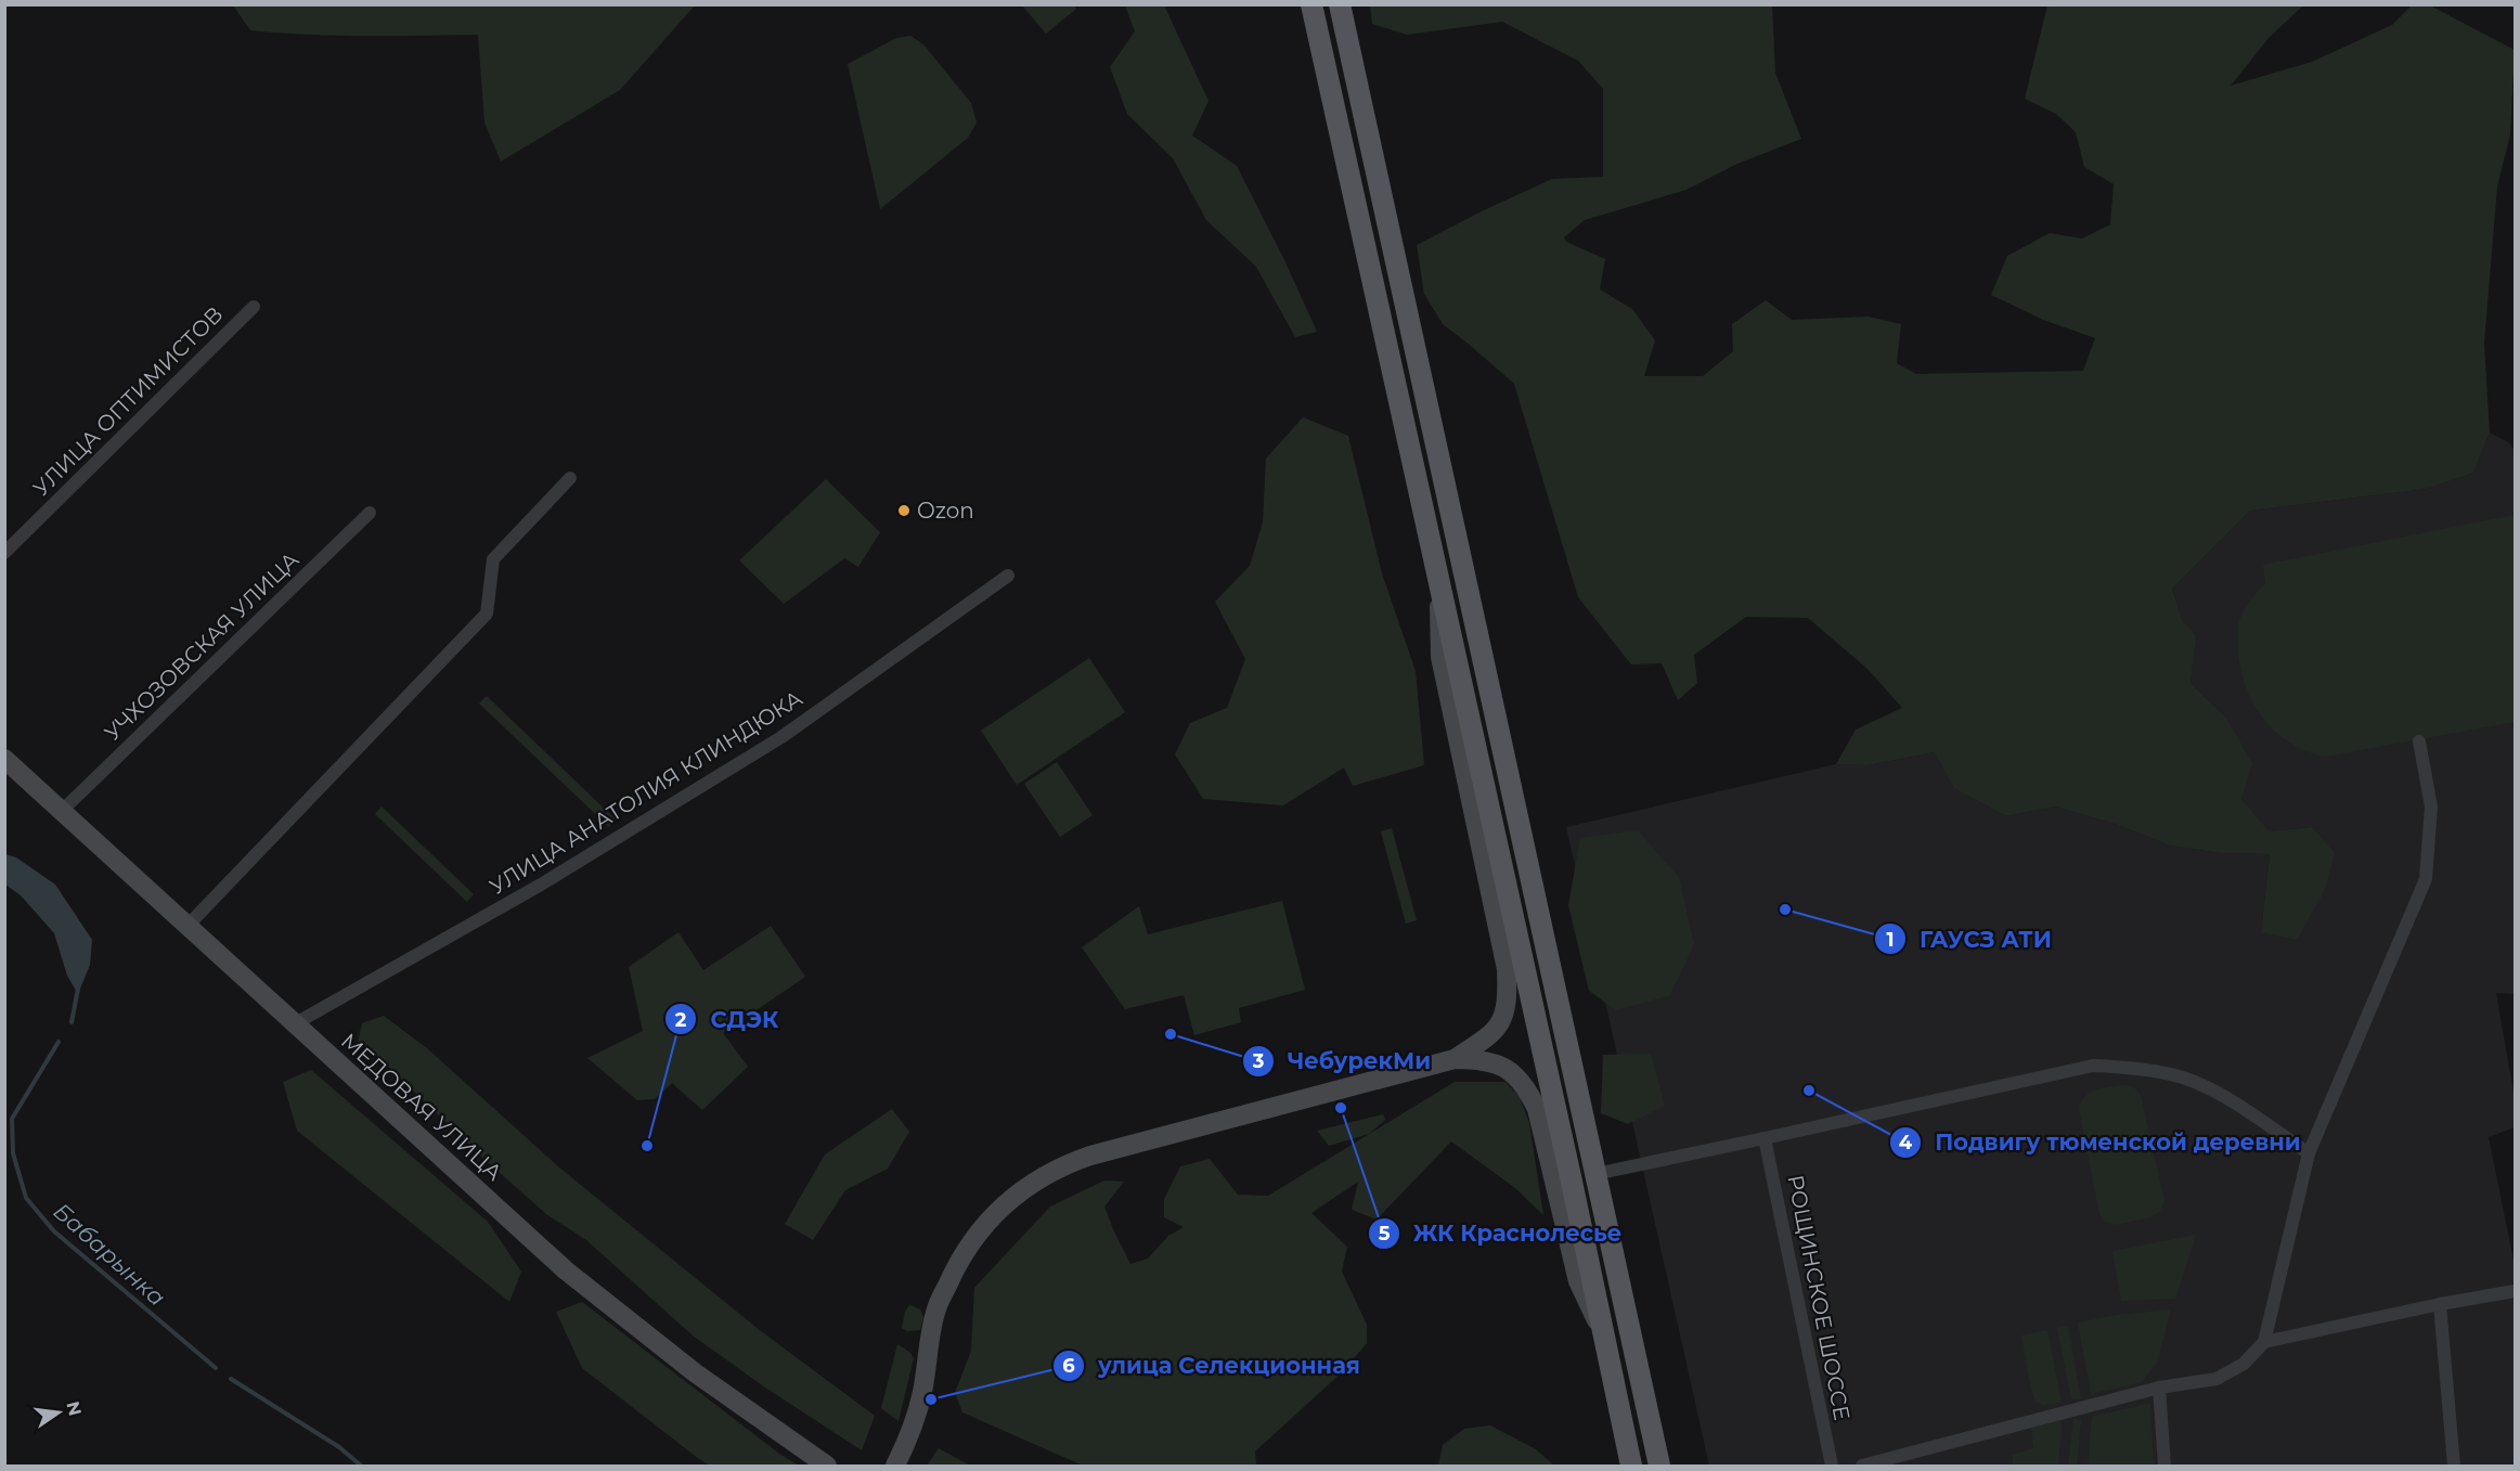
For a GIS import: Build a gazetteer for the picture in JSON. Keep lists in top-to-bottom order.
{
  "streets": {
    "street": [
      "УЛИЦА ОПТИМИСТОВ",
      "УЧХОЗОВСКАЯ УЛИЦА",
      "УЛИЦА АНАТОЛИЯ КЛИНДЮКА",
      "МЕДОВАЯ УЛИЦА",
      "РОЩИНСКОЕ ШОССЕ"
    ]
  },
  "crossings": [
    ["УЧХОЗОВСКАЯ УЛИЦА", "МЕДОВАЯ УЛИЦА"],
    ["УЛИЦА АНАТОЛИЯ КЛИНДЮКА", "МЕДОВАЯ УЛИЦА"]
  ],
  "water": ["Бабарынка"],
  "places": [
    "Ozon",
    "ГАУСЗ АТИ",
    "ЧебурекМи",
    "Подвигу тюменской деревни",
    "ЖК Краснолесье",
    "СДЭК",
    "улица Селекционная"
  ],
  "north": "right"
}
